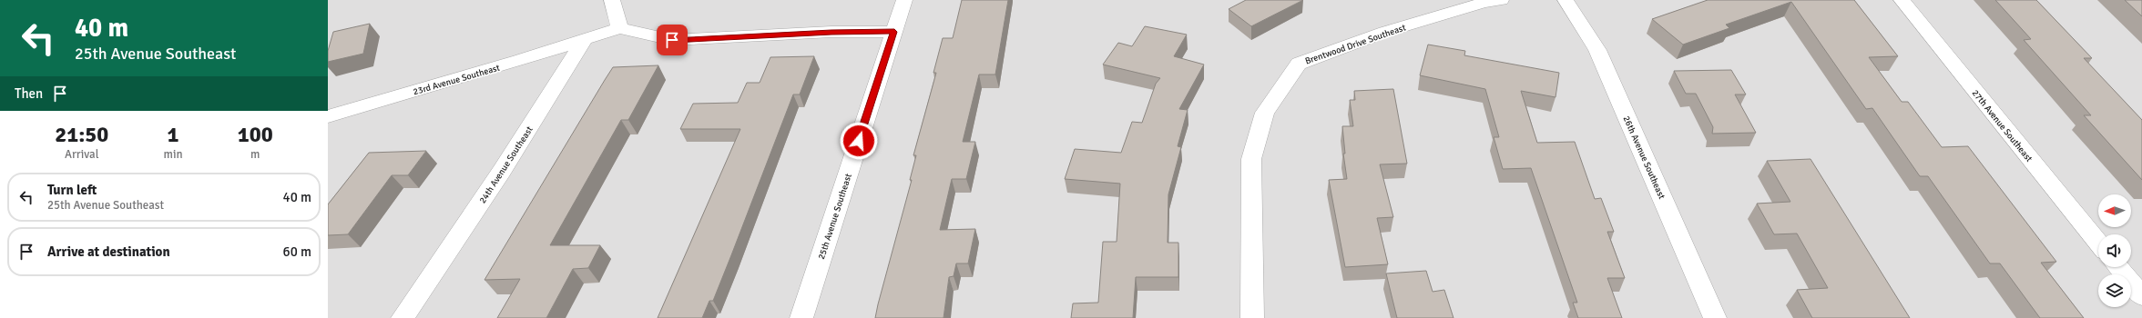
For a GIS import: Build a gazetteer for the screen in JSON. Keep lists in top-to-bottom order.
{
  "streets": {
    "street": [
      "Brentwood Drive Southeast",
      "23rd Avenue Southeast",
      "27th Avenue Southeast",
      "26th Avenue Southeast",
      "24th Avenue Southeast",
      "25th Avenue Southeast"
    ]
  },
  "crossings": [
    ["23rd Avenue Southeast", "24th Avenue Southeast"]
  ],
  "north": "left",
  "page": {
    "turn": ["40 m", "25th Avenue Southeast"],
    "then": "Then",
    "eta": [
      "21:50",
      "Arrival",
      "1",
      "min",
      "100",
      "m"
    ],
    "list": [
      {
        "name": "Turn left",
        "note": "25th Avenue Southeast",
        "value": "40 m"
      },
      {
        "name": "Arrive at destination",
        "value": "60 m"
      }
    ]
  }
}
